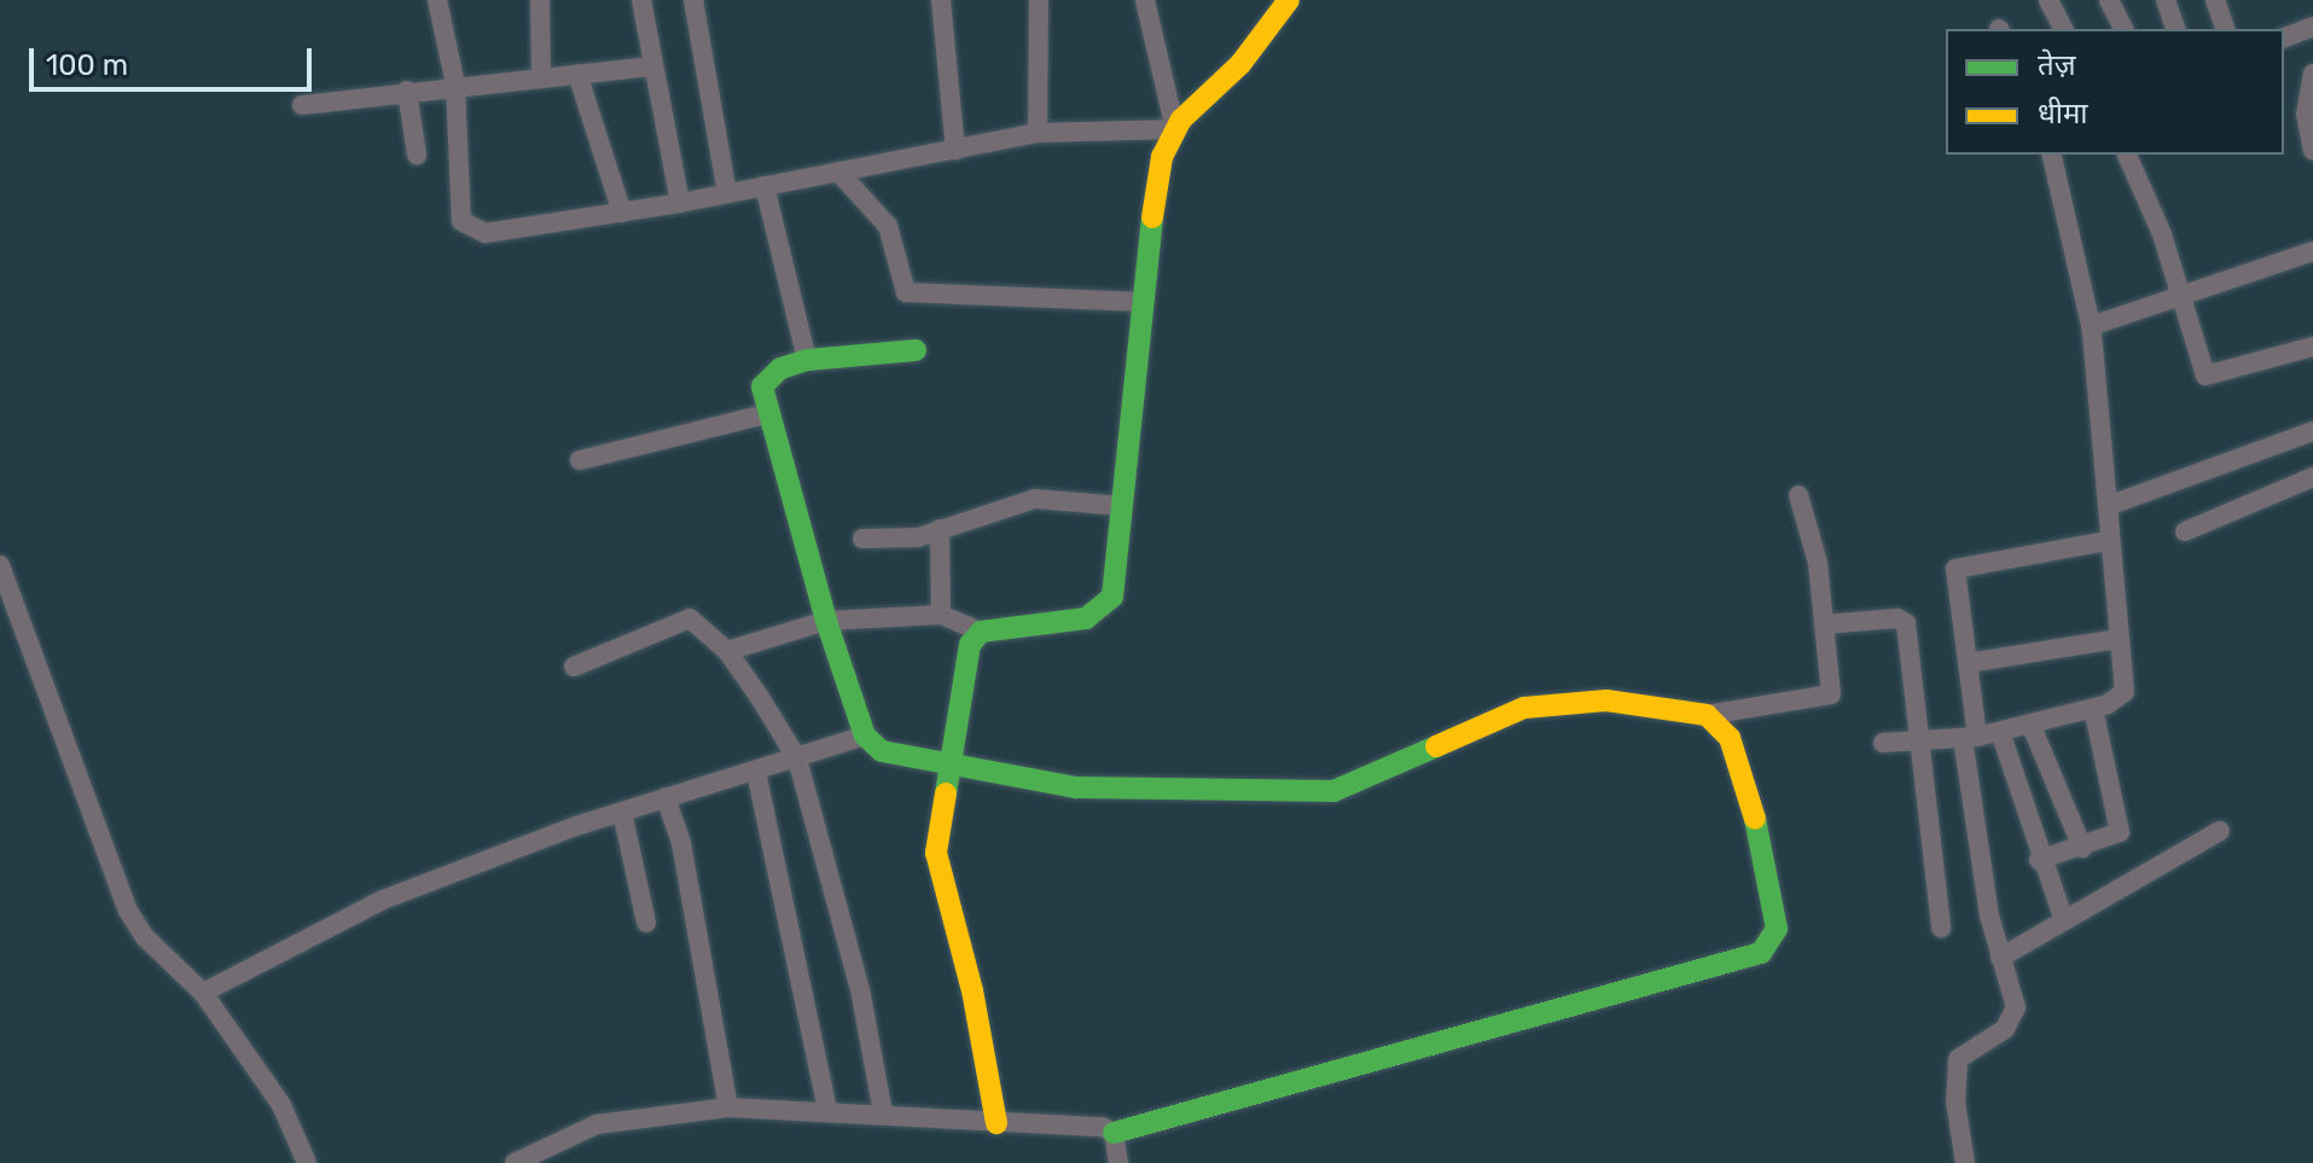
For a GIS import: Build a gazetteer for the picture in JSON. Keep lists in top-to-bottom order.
{
  "legend": ["तेज़", "धीमा"],
  "scale_bar": "100 m"
}
